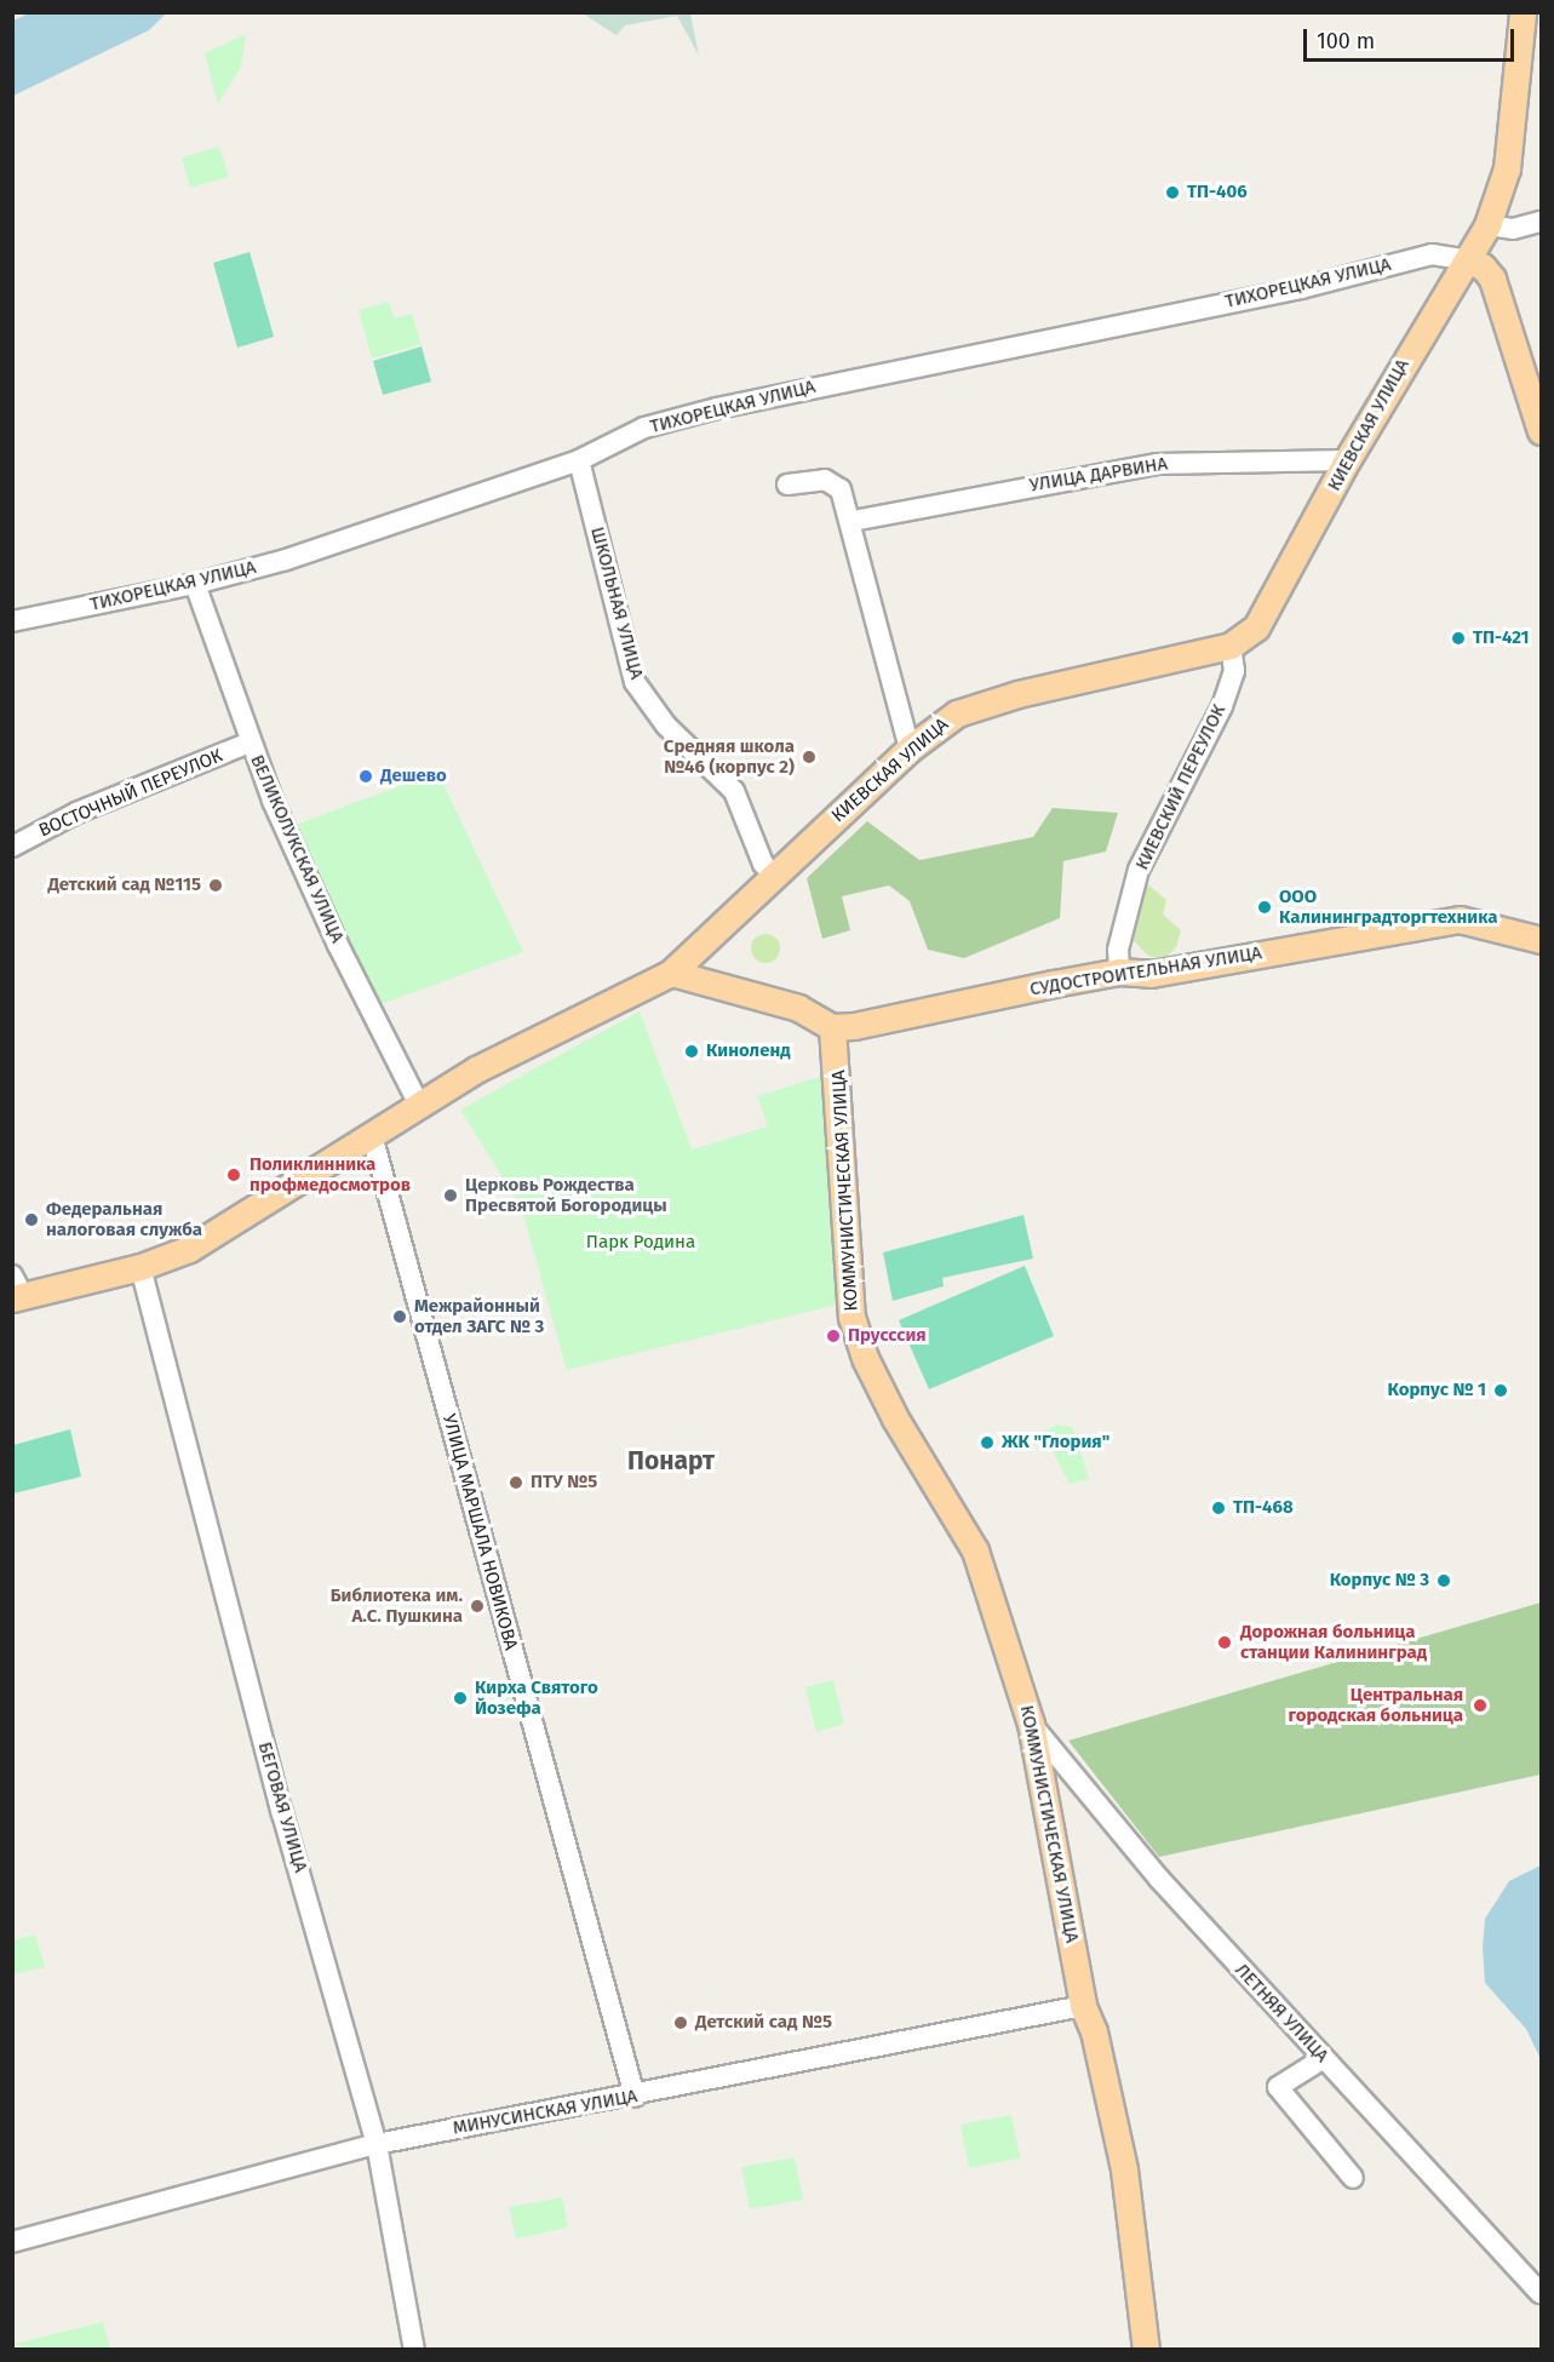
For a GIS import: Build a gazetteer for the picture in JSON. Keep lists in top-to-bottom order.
{
  "streets": {
    "main road": ["КИЕВСКАЯ УЛИЦА", "СУДОСТРОИТЕЛЬНАЯ УЛИЦА", "КОММУНИСТИЧЕСКАЯ УЛИЦА"],
    "street": [
      "ТИХОРЕЦКАЯ УЛИЦА",
      "УЛИЦА ДАРВИНА",
      "ШКОЛЬНАЯ УЛИЦА",
      "КИЕВСКИЙ ПЕРЕУЛОК",
      "ВОСТОЧНЫЙ ПЕРЕУЛОК",
      "ВЕЛИКОЛУКСКАЯ УЛИЦА",
      "УЛИЦА МАРШАЛА НОВИКОВА",
      "БЕГОВАЯ УЛИЦА",
      "ЛЕТНЯЯ УЛИЦА",
      "МИНУСИНСКАЯ УЛИЦА"
    ]
  },
  "crossings": [
    ["ТИХОРЕЦКАЯ УЛИЦА", "КИЕВСКАЯ УЛИЦА"],
    ["ТИХОРЕЦКАЯ УЛИЦА", "ШКОЛЬНАЯ УЛИЦА"],
    ["ТИХОРЕЦКАЯ УЛИЦА", "ВЕЛИКОЛУКСКАЯ УЛИЦА"],
    ["КИЕВСКАЯ УЛИЦА", "УЛИЦА ДАРВИНА"],
    ["КИЕВСКАЯ УЛИЦА", "ШКОЛЬНАЯ УЛИЦА"],
    ["КИЕВСКАЯ УЛИЦА", "КИЕВСКИЙ ПЕРЕУЛОК"],
    ["КИЕВСКАЯ УЛИЦА", "ВЕЛИКОЛУКСКАЯ УЛИЦА"],
    ["КИЕВСКАЯ УЛИЦА", "УЛИЦА МАРШАЛА НОВИКОВА"],
    ["КИЕВСКАЯ УЛИЦА", "БЕГОВАЯ УЛИЦА"],
    ["КИЕВСКИЙ ПЕРЕУЛОК", "СУДОСТРОИТЕЛЬНАЯ УЛИЦА"],
    ["ВОСТОЧНЫЙ ПЕРЕУЛОК", "ВЕЛИКОЛУКСКАЯ УЛИЦА"],
    ["СУДОСТРОИТЕЛЬНАЯ УЛИЦА", "КОММУНИСТИЧЕСКАЯ УЛИЦА"],
    ["КОММУНИСТИЧЕСКАЯ УЛИЦА", "ЛЕТНЯЯ УЛИЦА"],
    ["КОММУНИСТИЧЕСКАЯ УЛИЦА", "МИНУСИНСКАЯ УЛИЦА"],
    ["УЛИЦА МАРШАЛА НОВИКОВА", "МИНУСИНСКАЯ УЛИЦА"],
    ["БЕГОВАЯ УЛИЦА", "МИНУСИНСКАЯ УЛИЦА"]
  ],
  "districts": ["Понарт"],
  "parks": ["Парк Родина"],
  "places": [
    "ТП-406",
    "ТП-421",
    "Средняя школа №46 (корпус 2)",
    "Дешево",
    "Детский сад №115",
    "ООО Калининградторгтехника",
    "Киноленд",
    "Поликлинника профмедосмотров",
    "Церковь Рождества Пресвятой Богородицы",
    "Федеральная налоговая служба",
    "Межрайонный отдел ЗАГС № 3",
    "Прусссия",
    "Корпус № 1",
    "ЖК \"Глория\"",
    "ПТУ №5",
    "ТП-468",
    "Корпус № 3",
    "Библиотека им. А.С. Пушкина",
    "Дорожная больница станции Калининград",
    "Кирха Святого Йозефа",
    "Центральная городская больница",
    "Детский сад №5"
  ],
  "scale_bar": "100 m"
}
